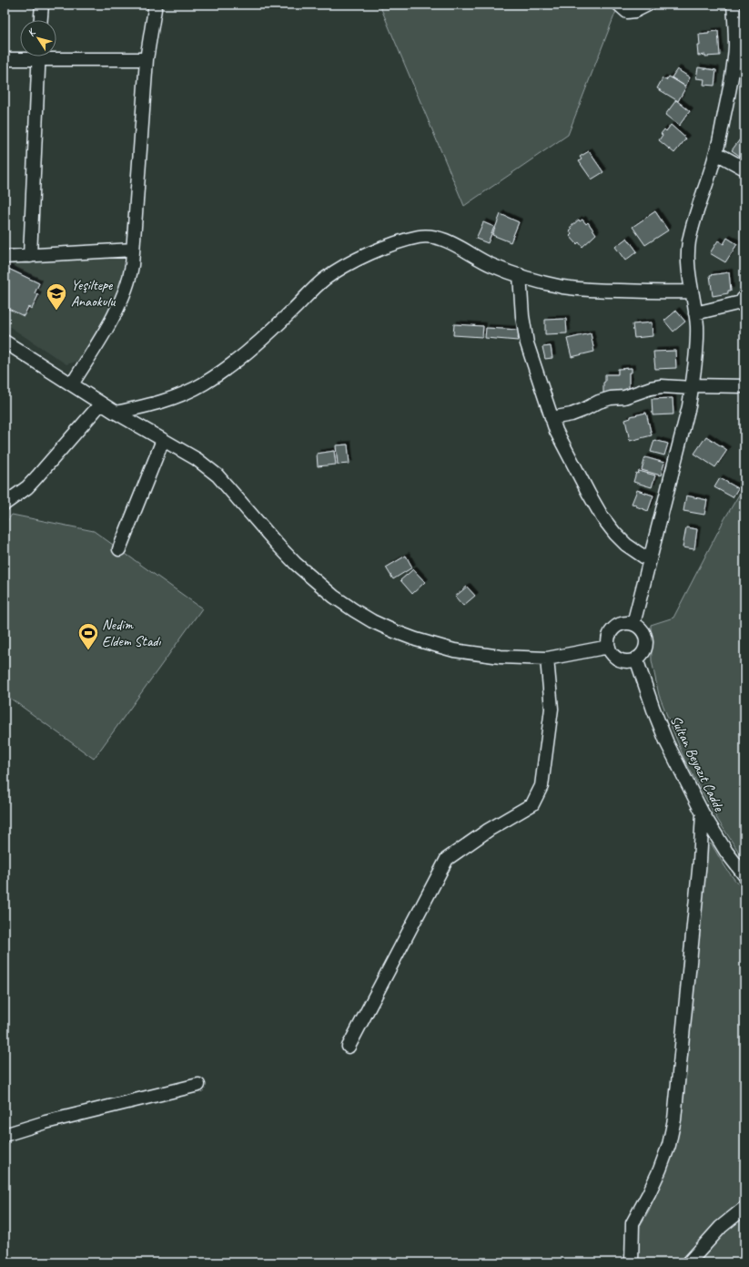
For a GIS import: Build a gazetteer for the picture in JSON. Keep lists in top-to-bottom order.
{
  "streets": {
    "street": ["Sultan Beyazıt Cadde"]
  },
  "places": {
    "school or university": ["Yeşiltepe Anaokulu"],
    "sports": ["Nedim Eldem Stadı"]
  },
  "north": "top left"
}
